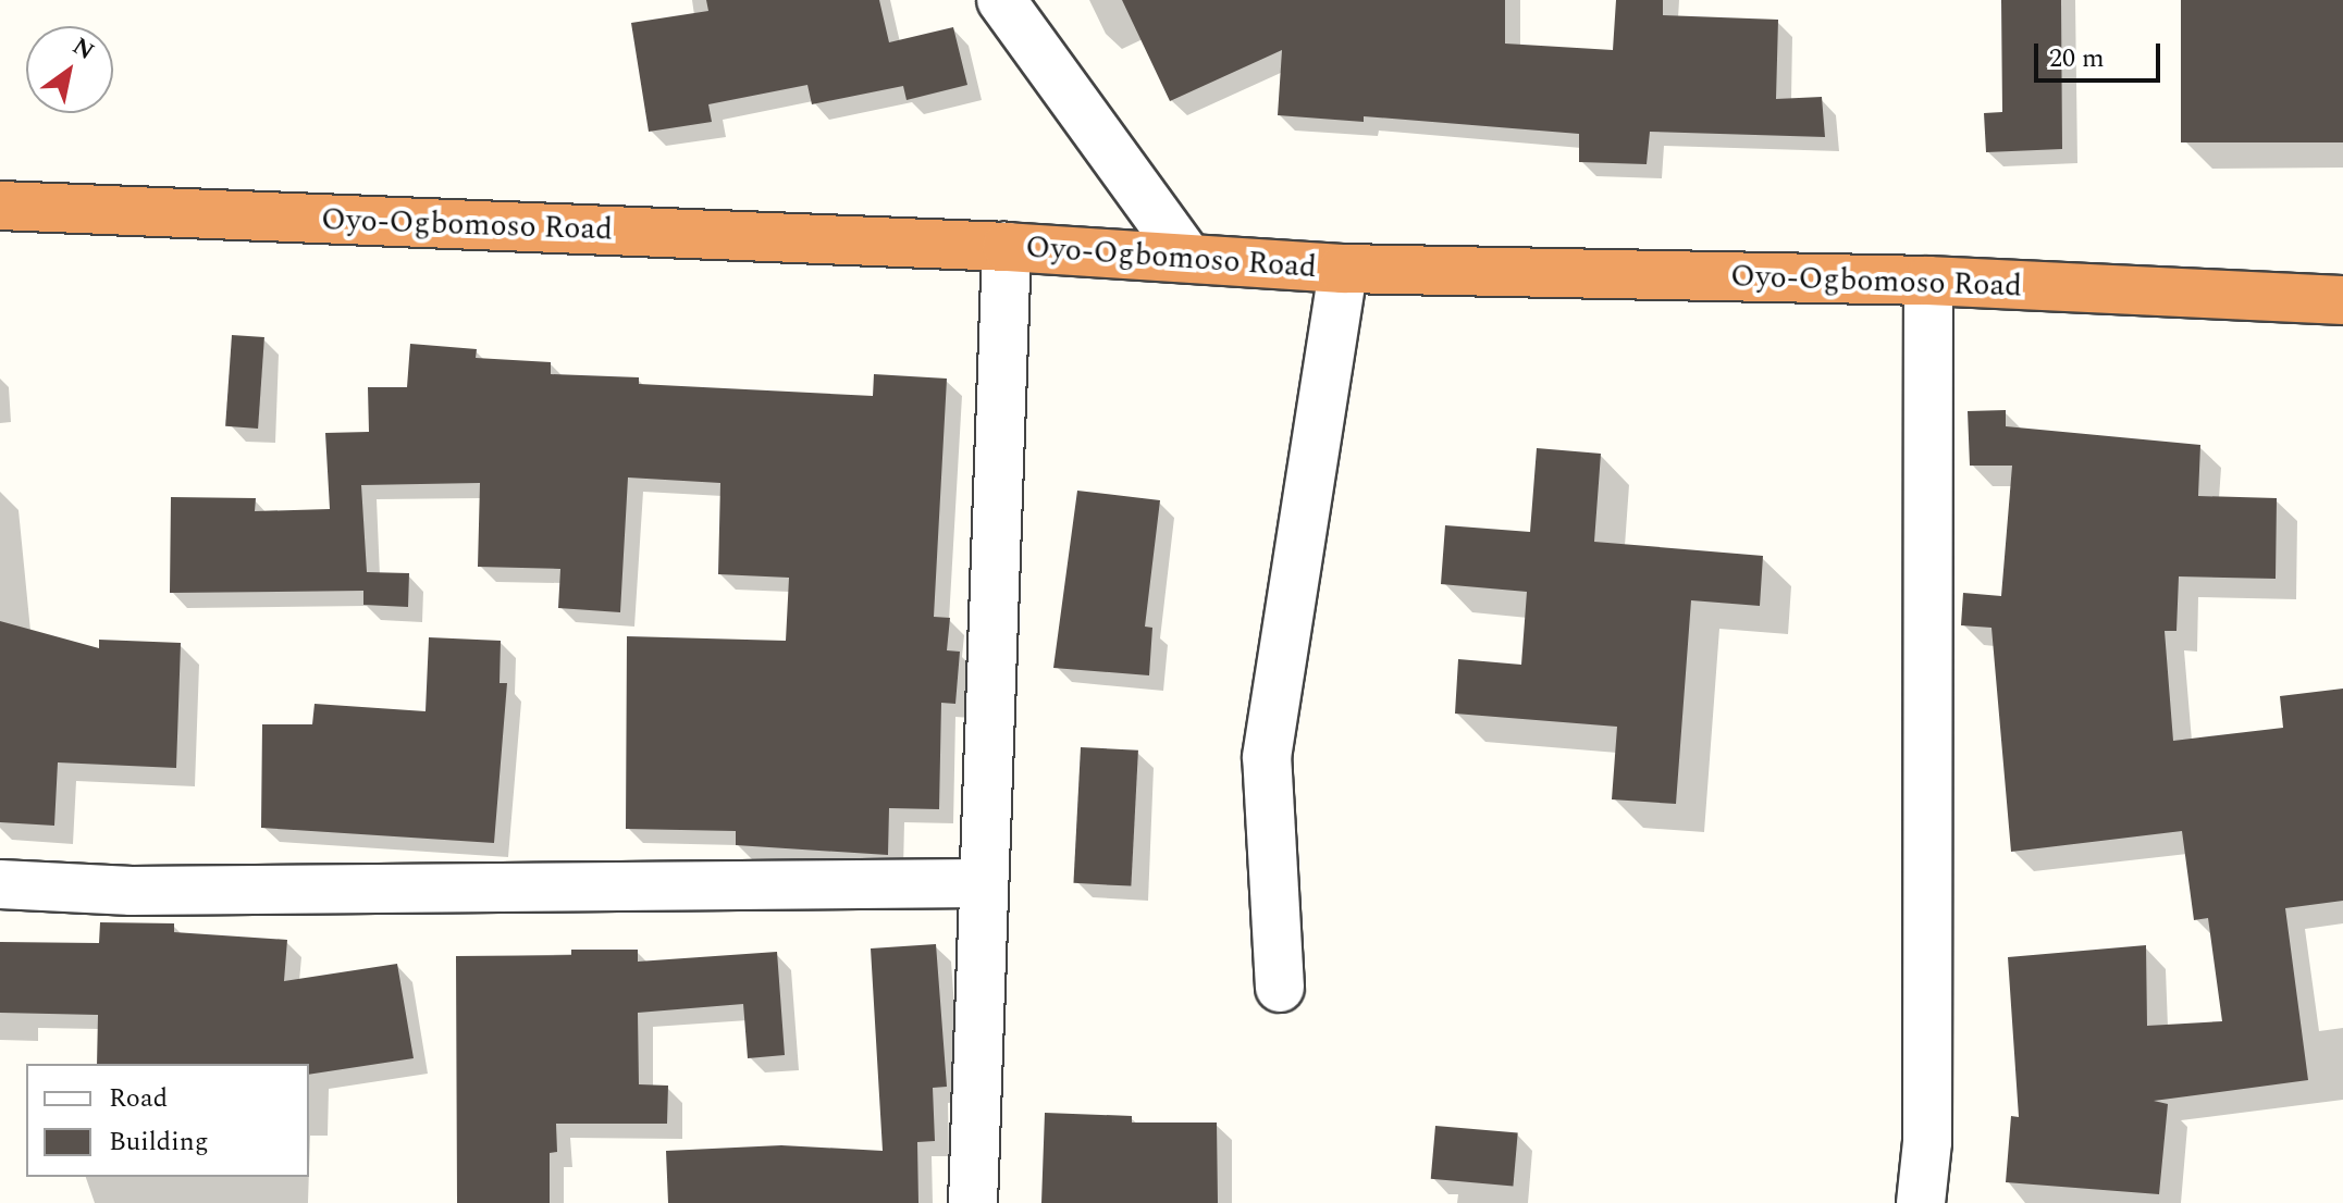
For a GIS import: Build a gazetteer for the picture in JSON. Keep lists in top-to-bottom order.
{
  "streets": {
    "highway": ["Oyo-Ogbomoso Road"]
  },
  "legend": ["Road", "Building"],
  "scale_bar": "20 m",
  "north": "top right"
}
